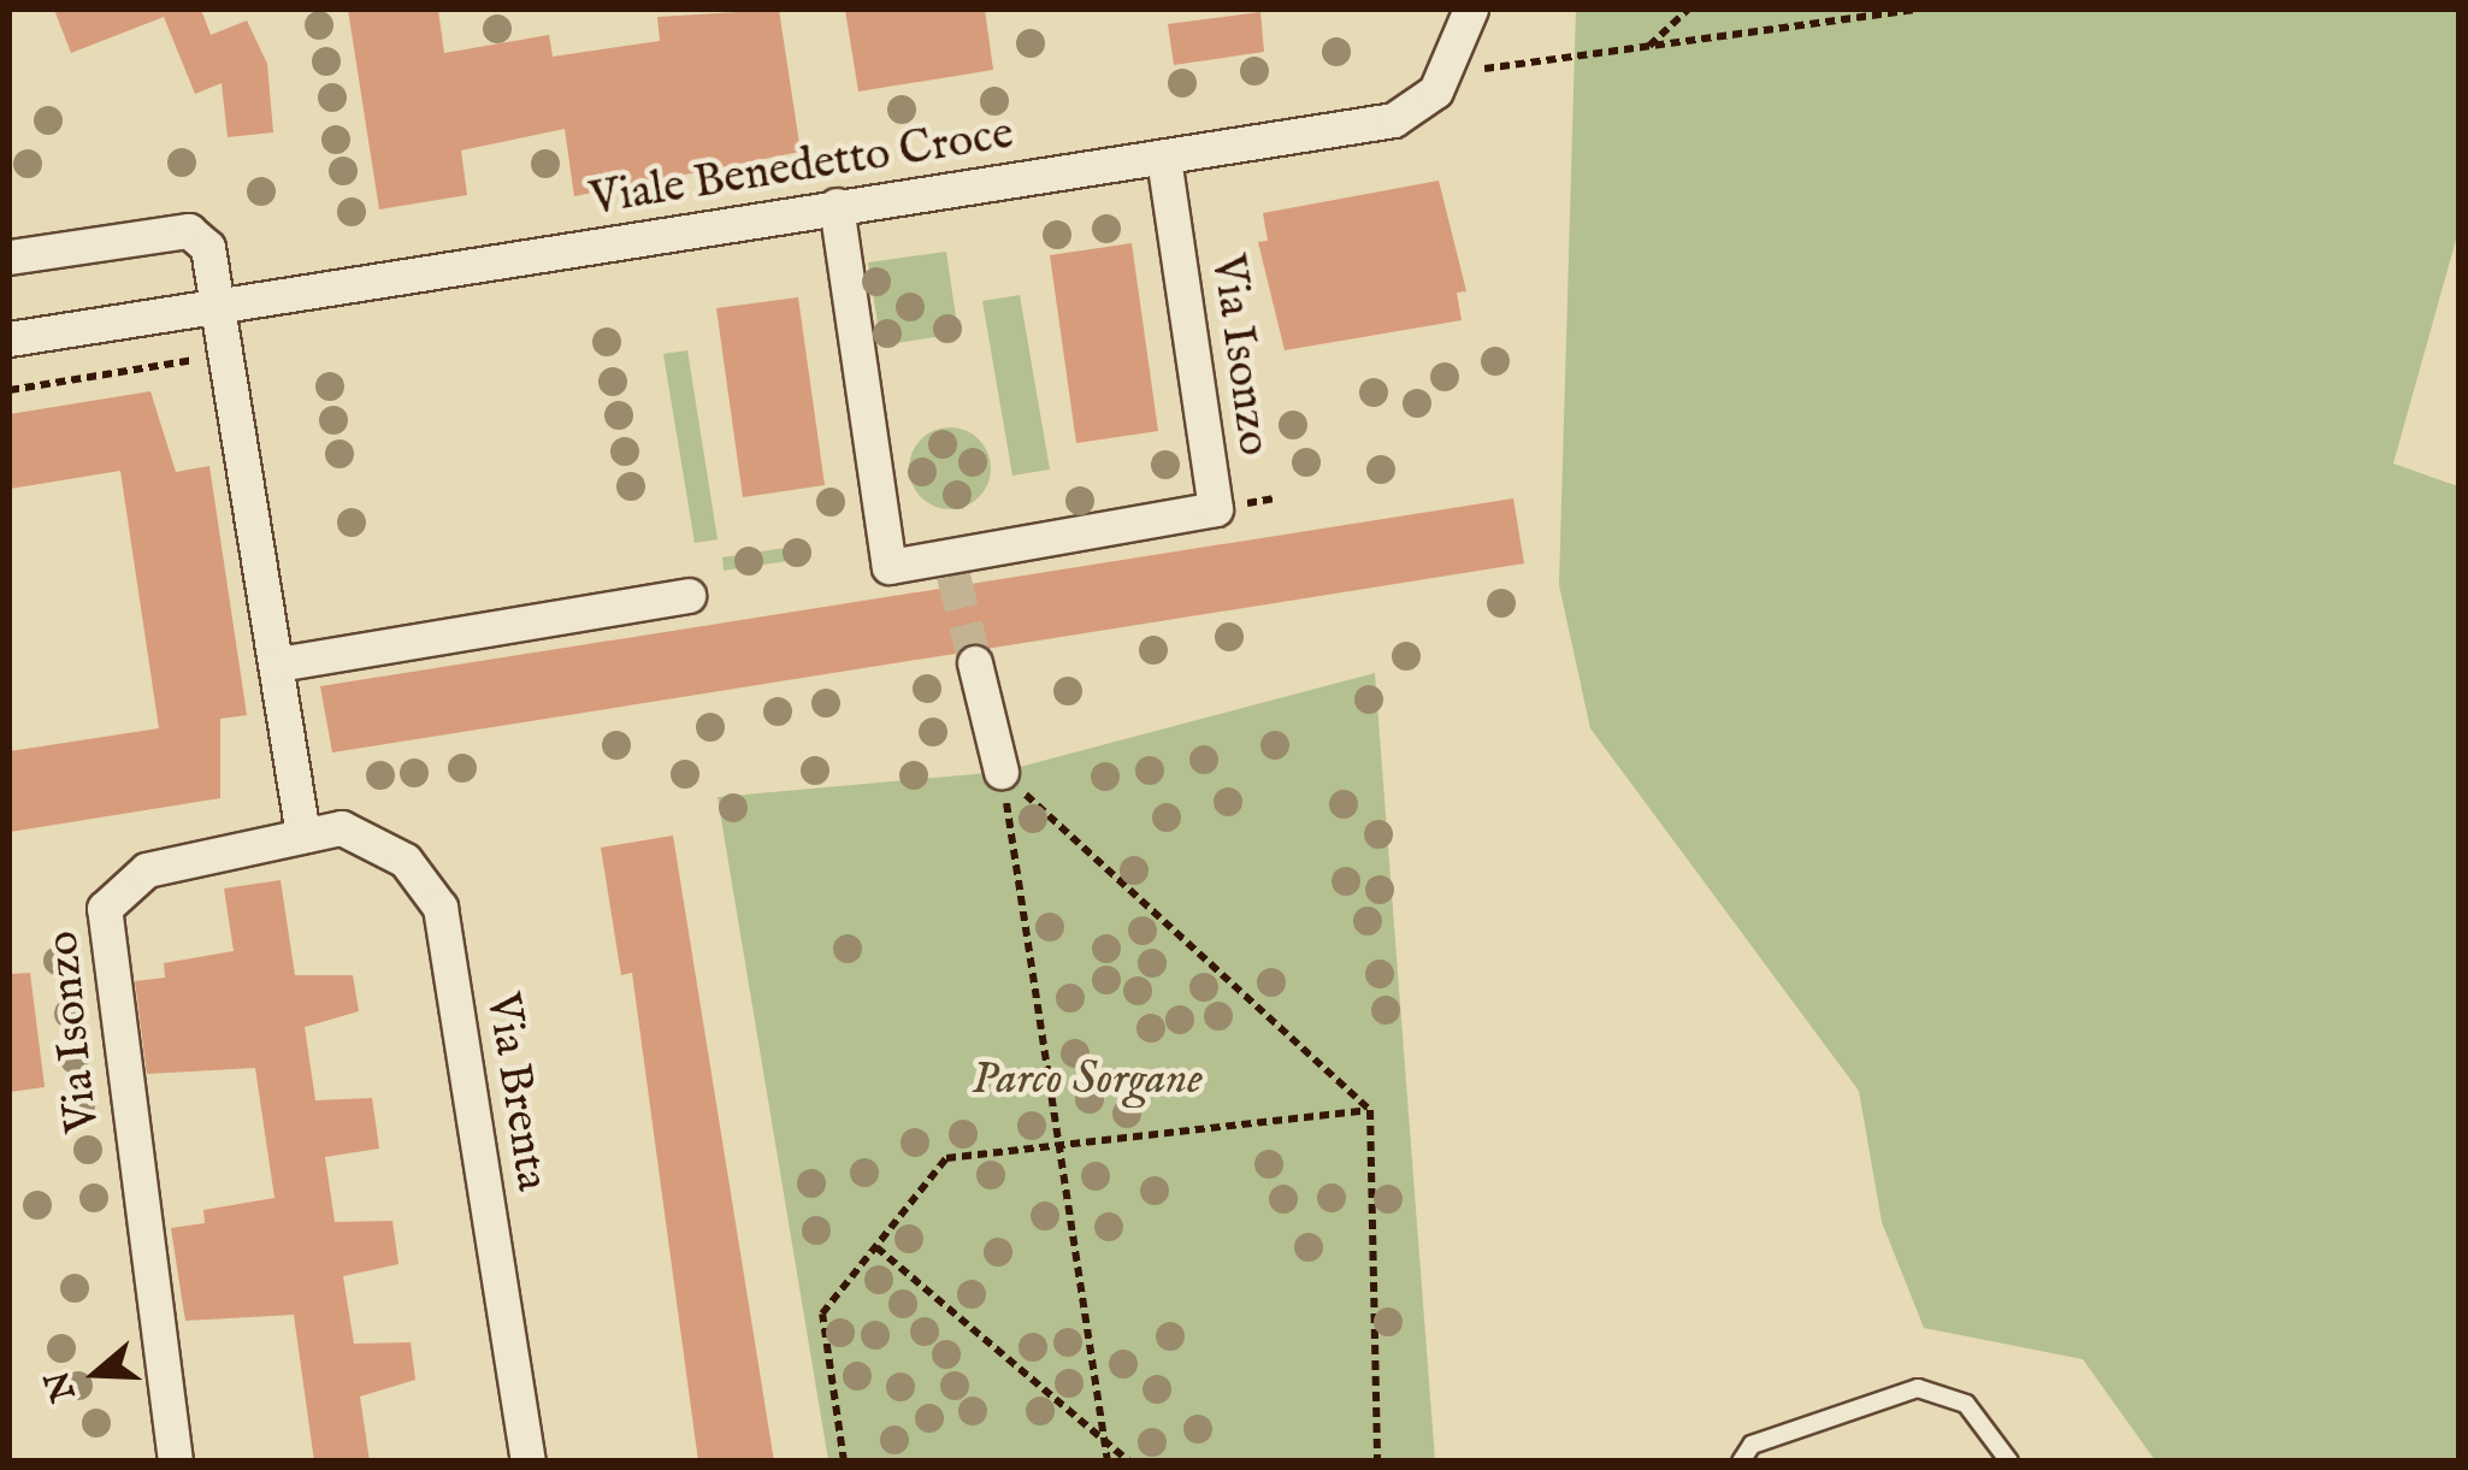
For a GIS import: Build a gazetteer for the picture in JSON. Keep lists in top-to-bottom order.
{
  "streets": {
    "street": ["Viale Benedetto Croce", "Via Isonzo", "Via Brenta"]
  },
  "crossings": [
    ["Viale Benedetto Croce", "Via Isonzo"],
    ["Via Isonzo", "Via Brenta"]
  ],
  "parks": ["Parco Sorgane"],
  "north": "left"
}
